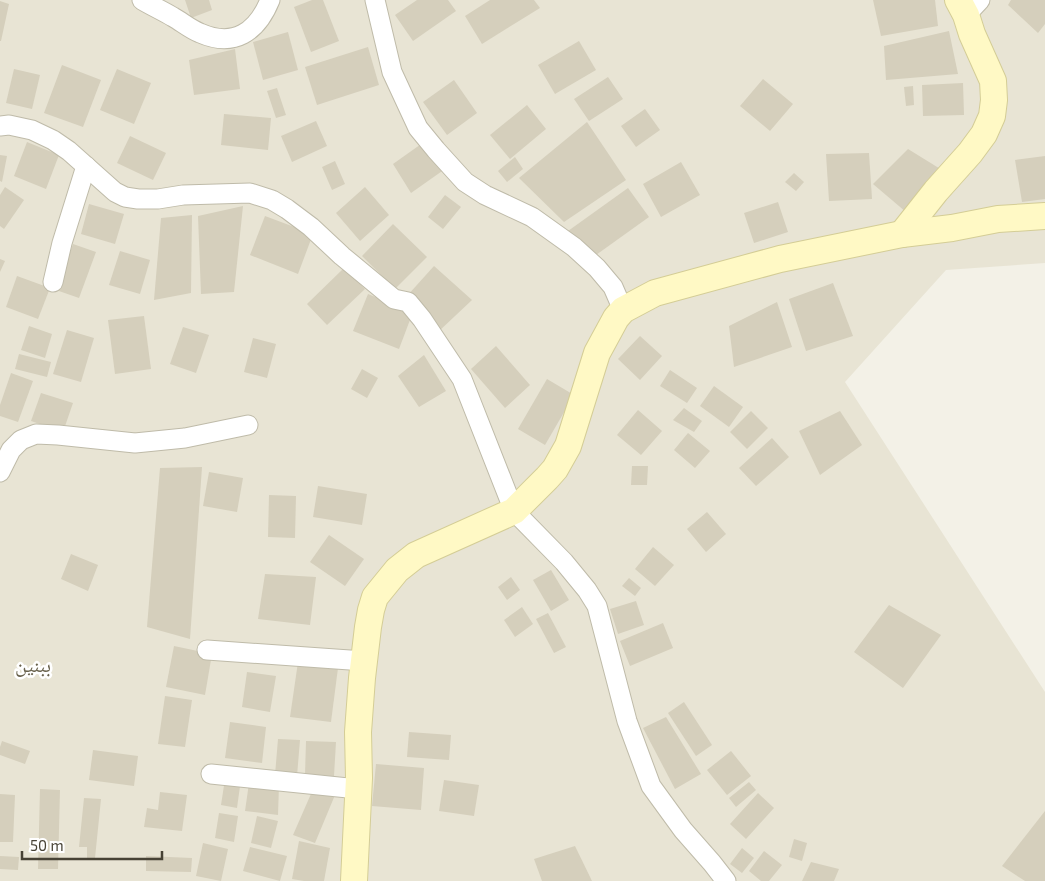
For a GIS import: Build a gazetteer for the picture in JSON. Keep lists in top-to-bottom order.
{
  "districts": ["ببنين"],
  "scale_bar": "50 m"
}
